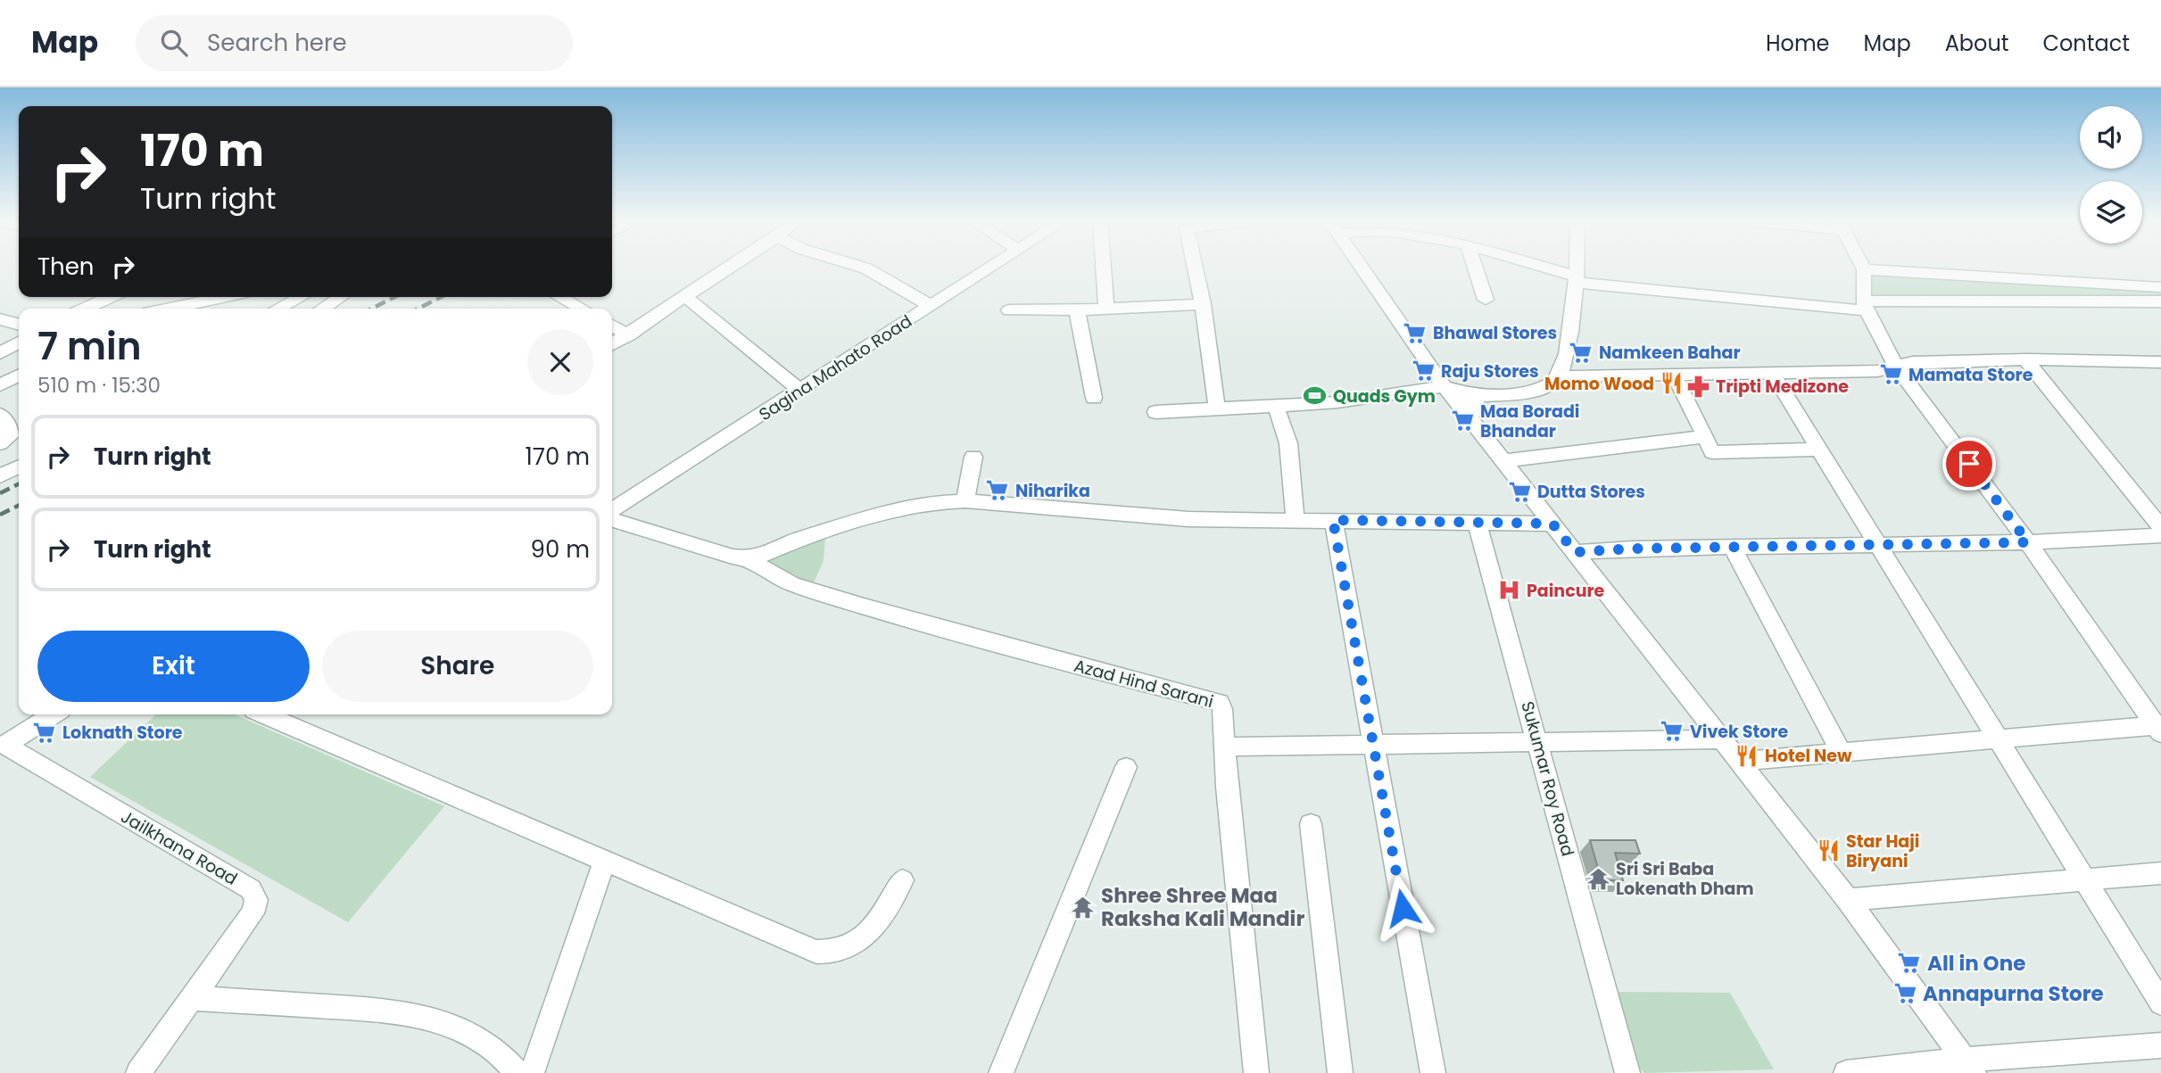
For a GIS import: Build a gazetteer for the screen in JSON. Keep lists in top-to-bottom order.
{
  "streets": {
    "street": [
      "Sagina Mahato Road",
      "Azad Hind Sarani",
      "Sukumar Roy Road",
      "Jailkhana Road"
    ]
  },
  "places": {
    "supermarket": [
      "Bhawal Stores",
      "Namkeen Bahar",
      "Raju Stores",
      "Mamata Store",
      "Maa Boradi Bhandar",
      "Niharika",
      "Dutta Stores",
      "Vivek Store",
      "Loknath Store",
      "All in One",
      "Annapurna Store"
    ],
    "restaurant": ["Momo Wood", "Hotel New", "Star Haji Biryani"],
    "pharmacy": ["Tripti Medizone"],
    "sports": ["Quads Gym"],
    "hospital": ["Paincure"],
    "temple": ["Sri Sri Baba Lokenath Dham", "Shree Shree Maa Raksha Kali Mandir"]
  },
  "page": {
    "header": "Map",
    "search": "Search here",
    "nav": [
      "Home",
      "Map",
      "About",
      "Contact"
    ],
    "turn": ["170 m", "Turn right"],
    "then": "Then",
    "heading": ["7 min", "510 m · 15:30"],
    "list": [
      {
        "name": "Turn right",
        "value": "170 m"
      },
      {
        "name": "Turn right",
        "value": "90 m"
      }
    ],
    "buttons": ["Exit", "Share"]
  }
}
